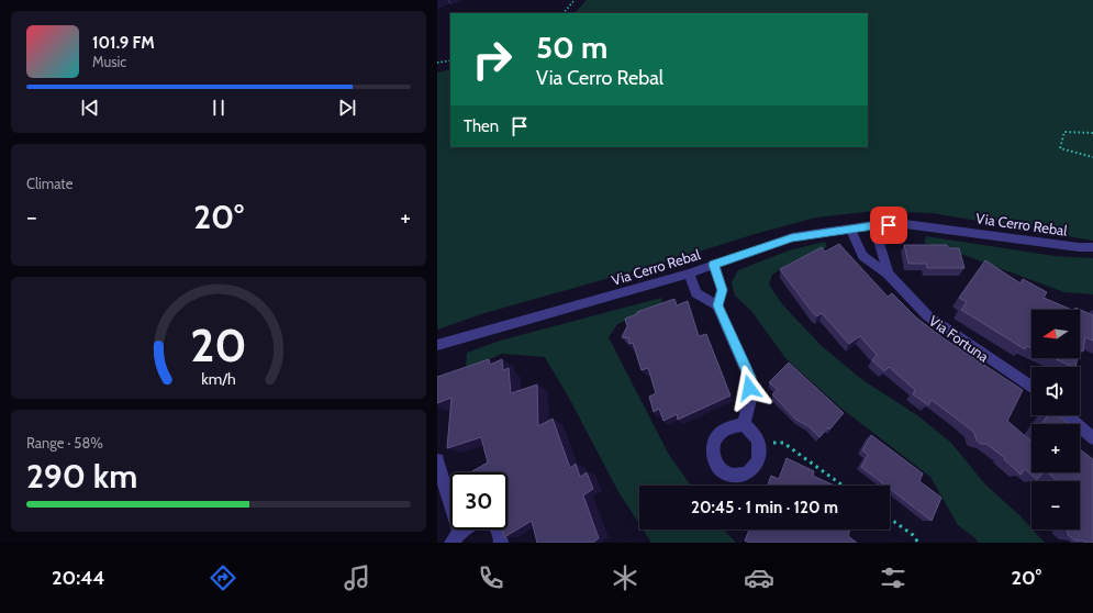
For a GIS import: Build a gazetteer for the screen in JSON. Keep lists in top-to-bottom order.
{
  "streets": {
    "street": ["Via Cerro Rebal", "Via Fortuna"]
  },
  "crossings": [
    ["Via Cerro Rebal", "Via Fortuna"]
  ],
  "north": "left",
  "page": {
    "turn": ["50 m", "Via Cerro Rebal"],
    "song": ["101.9 FM", "Music"],
    "then": "Then",
    "tile": [
      "Climate",
      ["Range · 58%", "290 km"]
    ],
    "heat": ["−", "20°", "+"],
    "map_buttons": ["+", "−"],
    "limit": "30",
    "trip": "20:45 · 1 min · 120 m",
    "tabs": ["20:44", "20°"],
    "gauge": ["20", "km/h"]
  }
}
